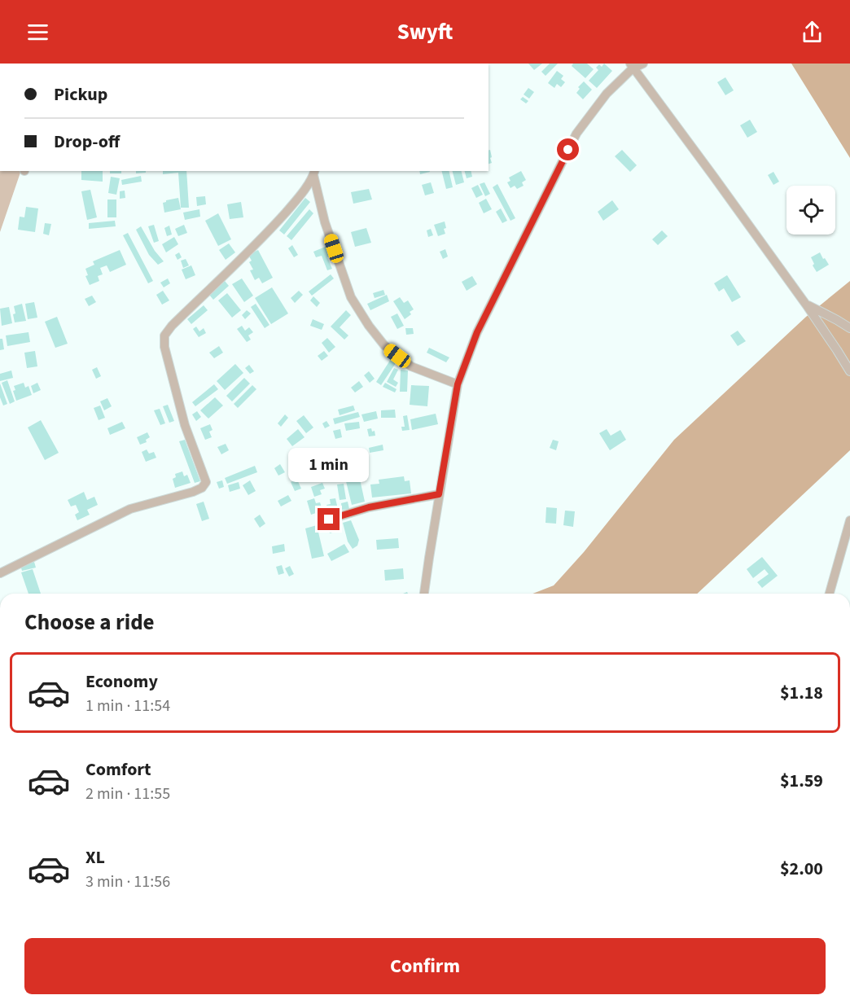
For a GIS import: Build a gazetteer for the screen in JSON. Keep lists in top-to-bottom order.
{
  "page": {
    "header": "Swyft",
    "banner": ["Pickup", "Drop-off"],
    "bubble": "1 min",
    "heading": "Choose a ride",
    "list": [
      {
        "name": "Economy",
        "note": "1 min · 11:54",
        "value": "$1.18"
      },
      {
        "name": "Comfort",
        "note": "2 min · 11:55",
        "value": "$1.59"
      },
      {
        "name": "XL",
        "note": "3 min · 11:56",
        "value": "$2.00"
      }
    ],
    "buttons": "Confirm"
  }
}
